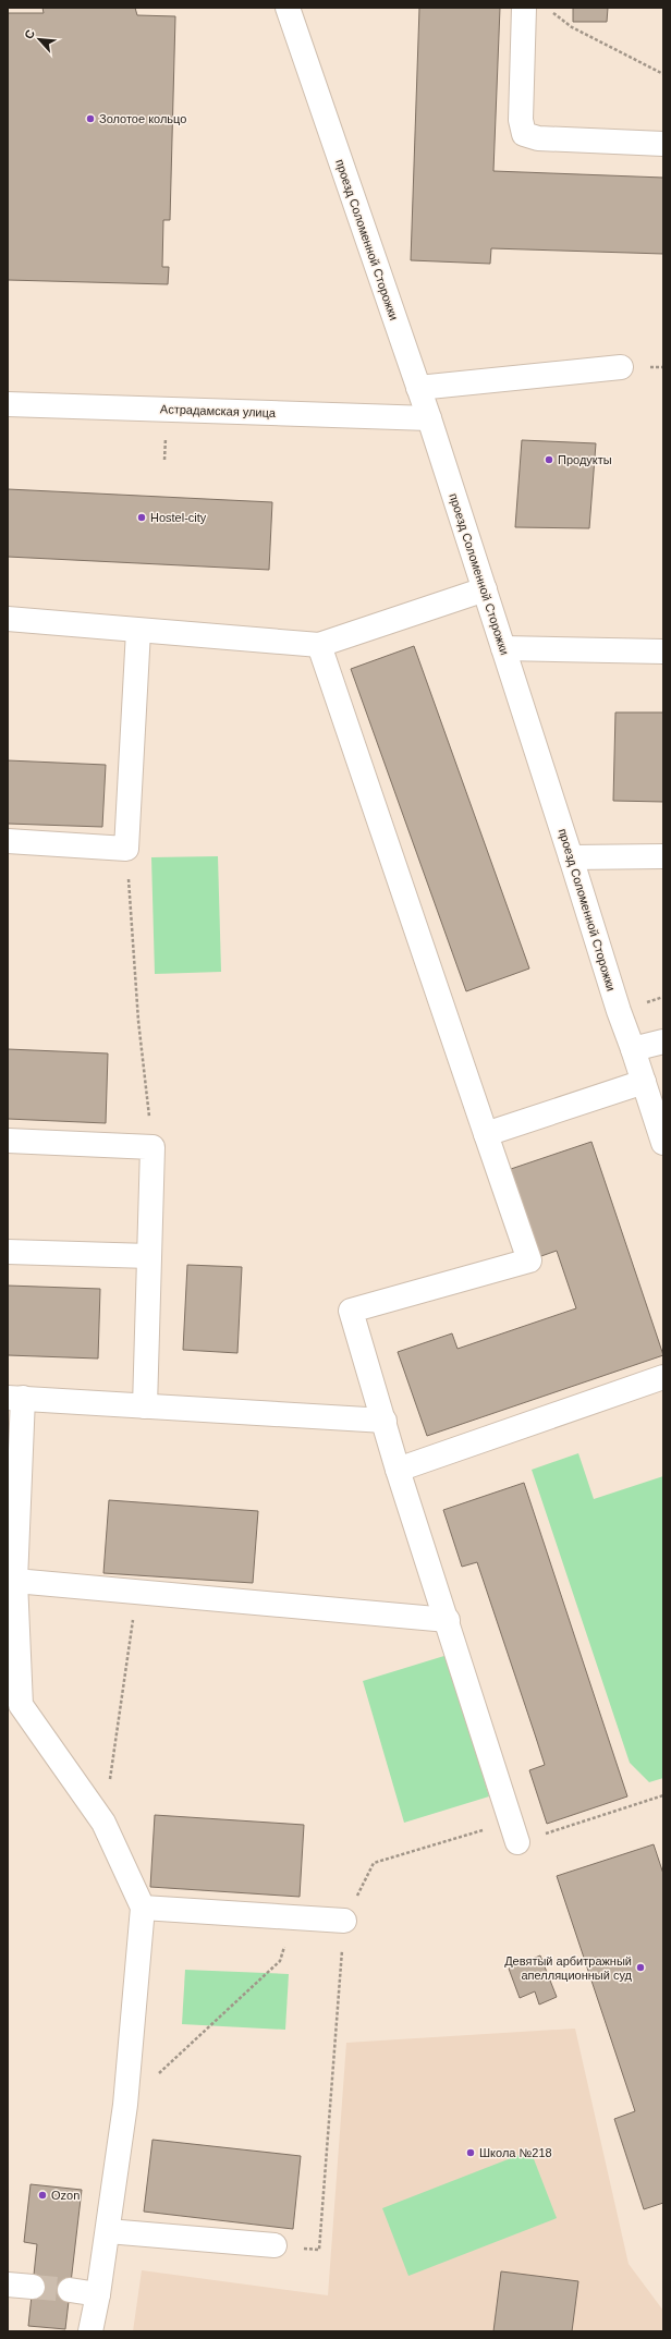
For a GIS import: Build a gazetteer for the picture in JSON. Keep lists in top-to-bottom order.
{
  "streets": {
    "street": ["проезд Соломенной Сторожки", "Астрадамская улица"]
  },
  "crossings": [
    ["проезд Соломенной Сторожки", "Астрадамская улица"]
  ],
  "places": [
    "Золотое кольцо",
    "Продукты",
    "Hostel-city",
    "Девятый арбитражный апелляционный суд",
    "Школа №218",
    "Ozon"
  ],
  "north": "top left"
}
